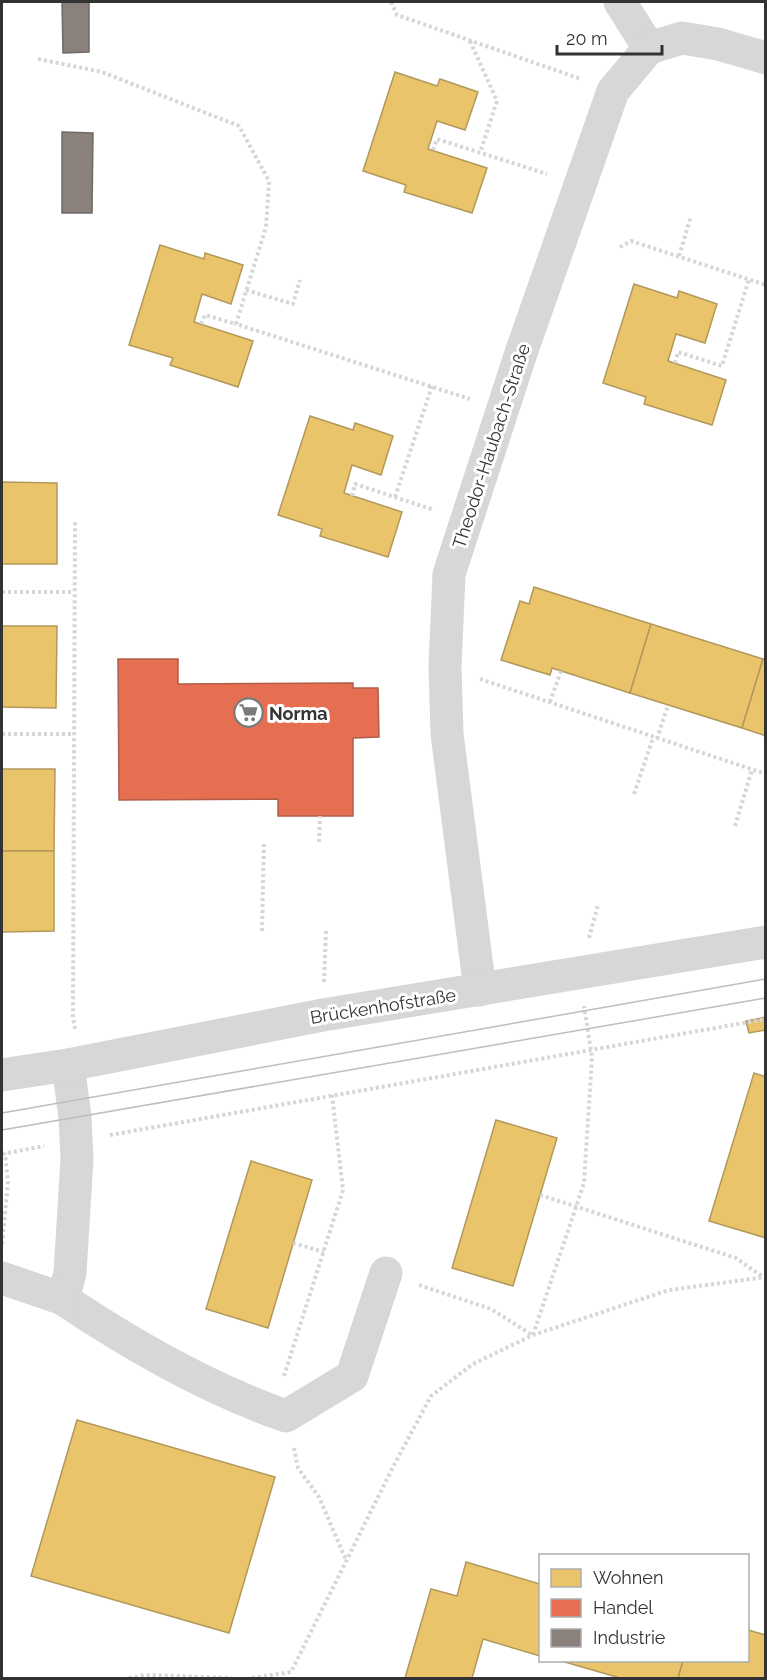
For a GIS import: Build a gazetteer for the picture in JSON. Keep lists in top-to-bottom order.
{
  "streets": {
    "street": ["Theodor-Haubach-Straße", "Brückenhofstraße"]
  },
  "crossings": [
    ["Theodor-Haubach-Straße", "Brückenhofstraße"]
  ],
  "places": {
    "supermarket": ["Norma"]
  },
  "legend": ["Wohnen", "Handel", "Industrie"],
  "scale_bar": "20 m"
}
